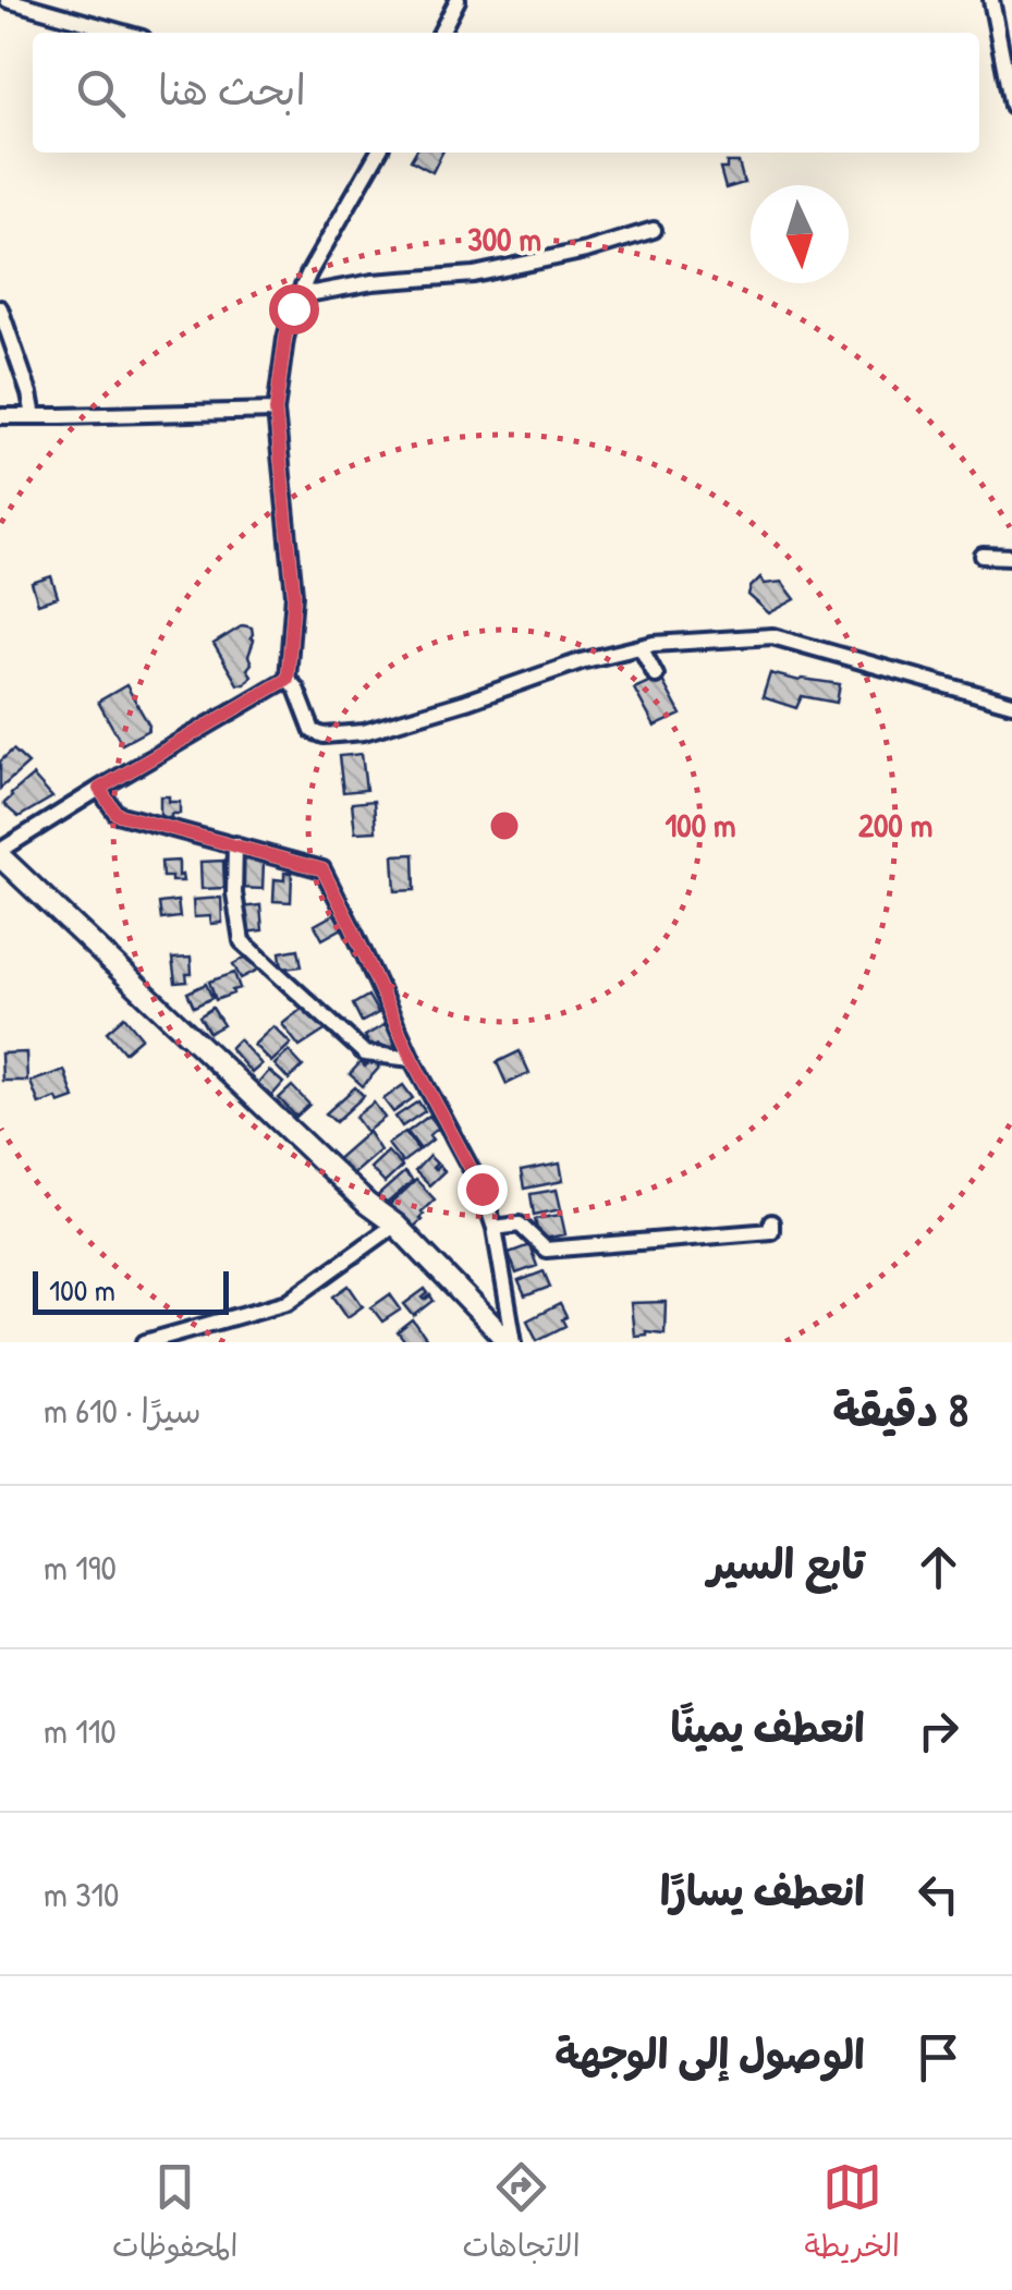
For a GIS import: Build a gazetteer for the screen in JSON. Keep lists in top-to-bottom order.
{
  "scale_bar": "100 m",
  "north": "bottom",
  "page": {
    "search": "ابحث هنا",
    "scale": "100 m",
    "heading": ["8 دقيقة", "سيرًا · 610 m"],
    "list": [
      ["تابع السير", "190 m"],
      ["انعطف يمينًا", "110 m"],
      ["انعطف يسارًا", "310 m"],
      "الوصول إلى الوجهة"
    ],
    "nav": ["الخريطة", "الاتجاهات", "المحفوظات"]
  },
  "rings": ["300 m", "100 m", "200 m"]
}
